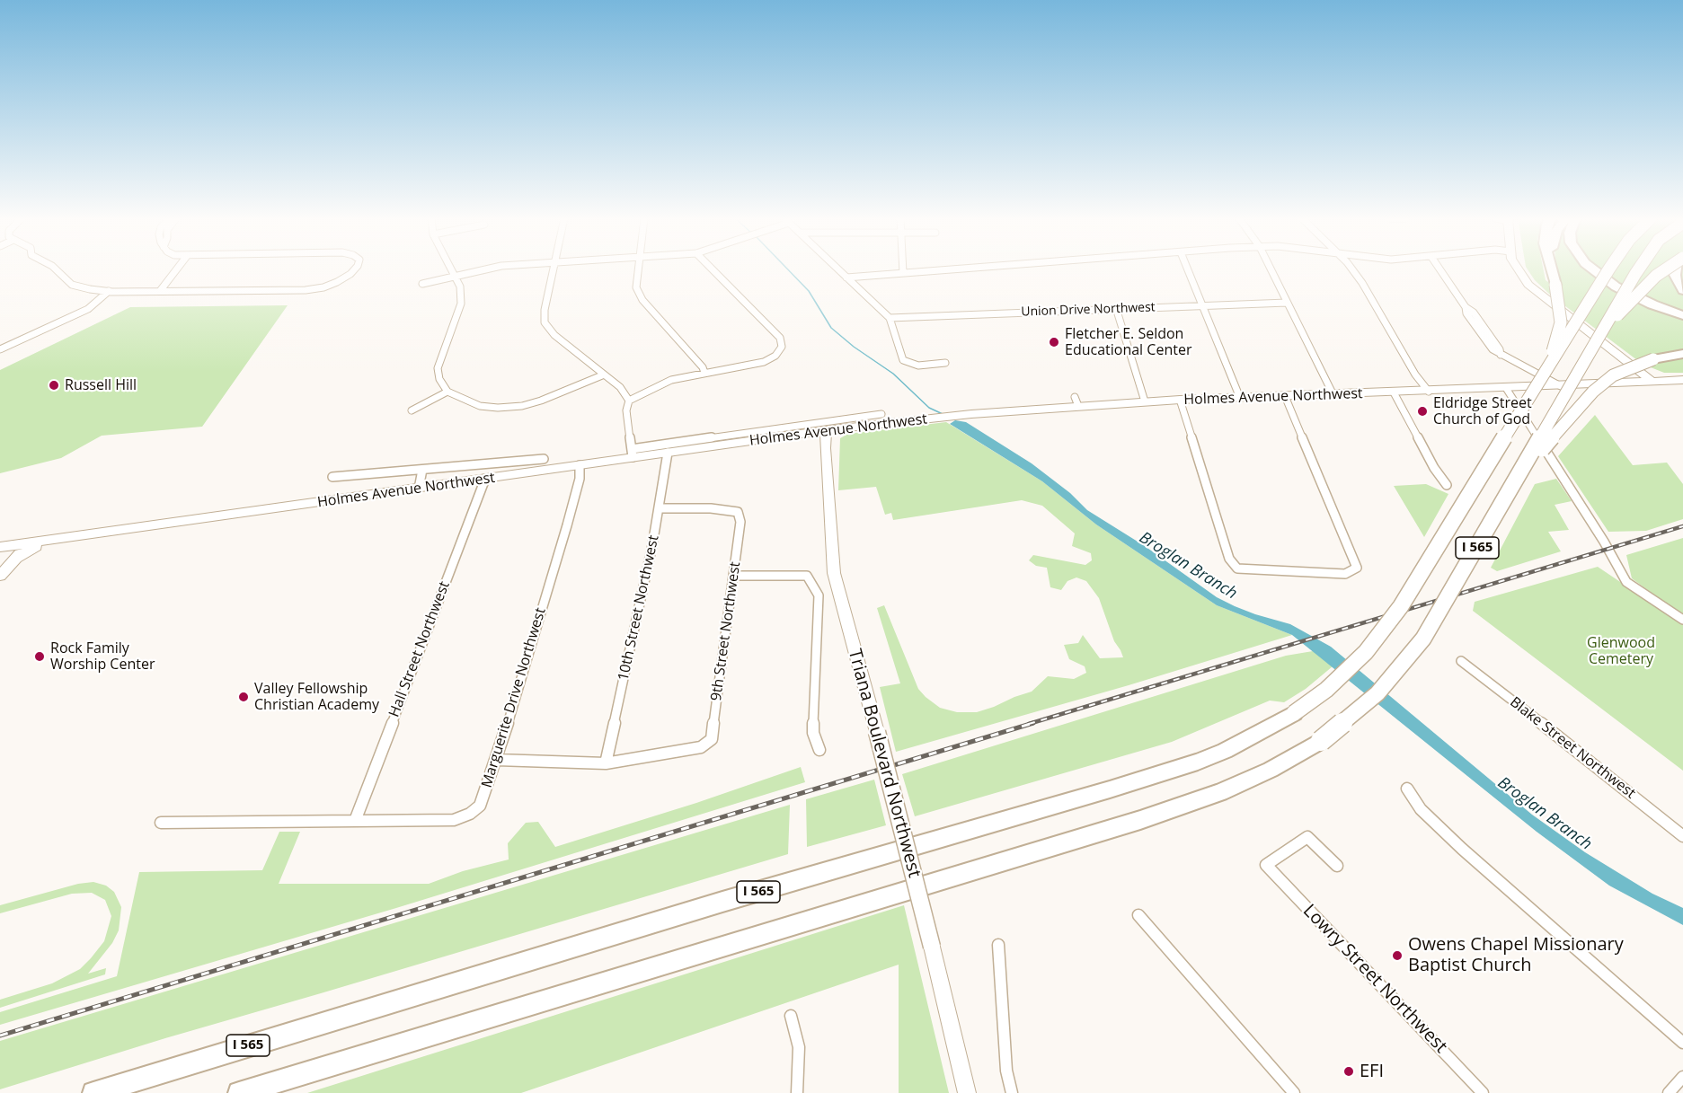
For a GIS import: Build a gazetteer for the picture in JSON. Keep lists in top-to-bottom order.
{
  "streets": {
    "highway": ["I 565"],
    "main road": ["Holmes Avenue Northwest", "Triana Boulevard Northwest"],
    "street": [
      "Union Drive Northwest",
      "10th Street Northwest",
      "9th Street Northwest",
      "Hall Street Northwest",
      "Marguerite Drive Northwest",
      "Blake Street Northwest",
      "Lowry Street Northwest"
    ]
  },
  "crossings": [
    ["Holmes Avenue Northwest", "10th Street Northwest"],
    ["Holmes Avenue Northwest", "Hall Street Northwest"],
    ["Holmes Avenue Northwest", "Marguerite Drive Northwest"],
    ["Holmes Avenue Northwest", "Triana Boulevard Northwest"],
    ["10th Street Northwest", "9th Street Northwest"],
    ["Hall Street Northwest", "Marguerite Drive Northwest"]
  ],
  "water": ["Broglan Branch"],
  "parks": ["Glenwood Cemetery"],
  "places": [
    "Fletcher E. Seldon Educational Center",
    "Russell Hill",
    "Eldridge Street Church of God",
    "Rock Family Worship Center",
    "Valley Fellowship Christian Academy",
    "Owens Chapel Missionary Baptist Church",
    "EFI"
  ]
}
